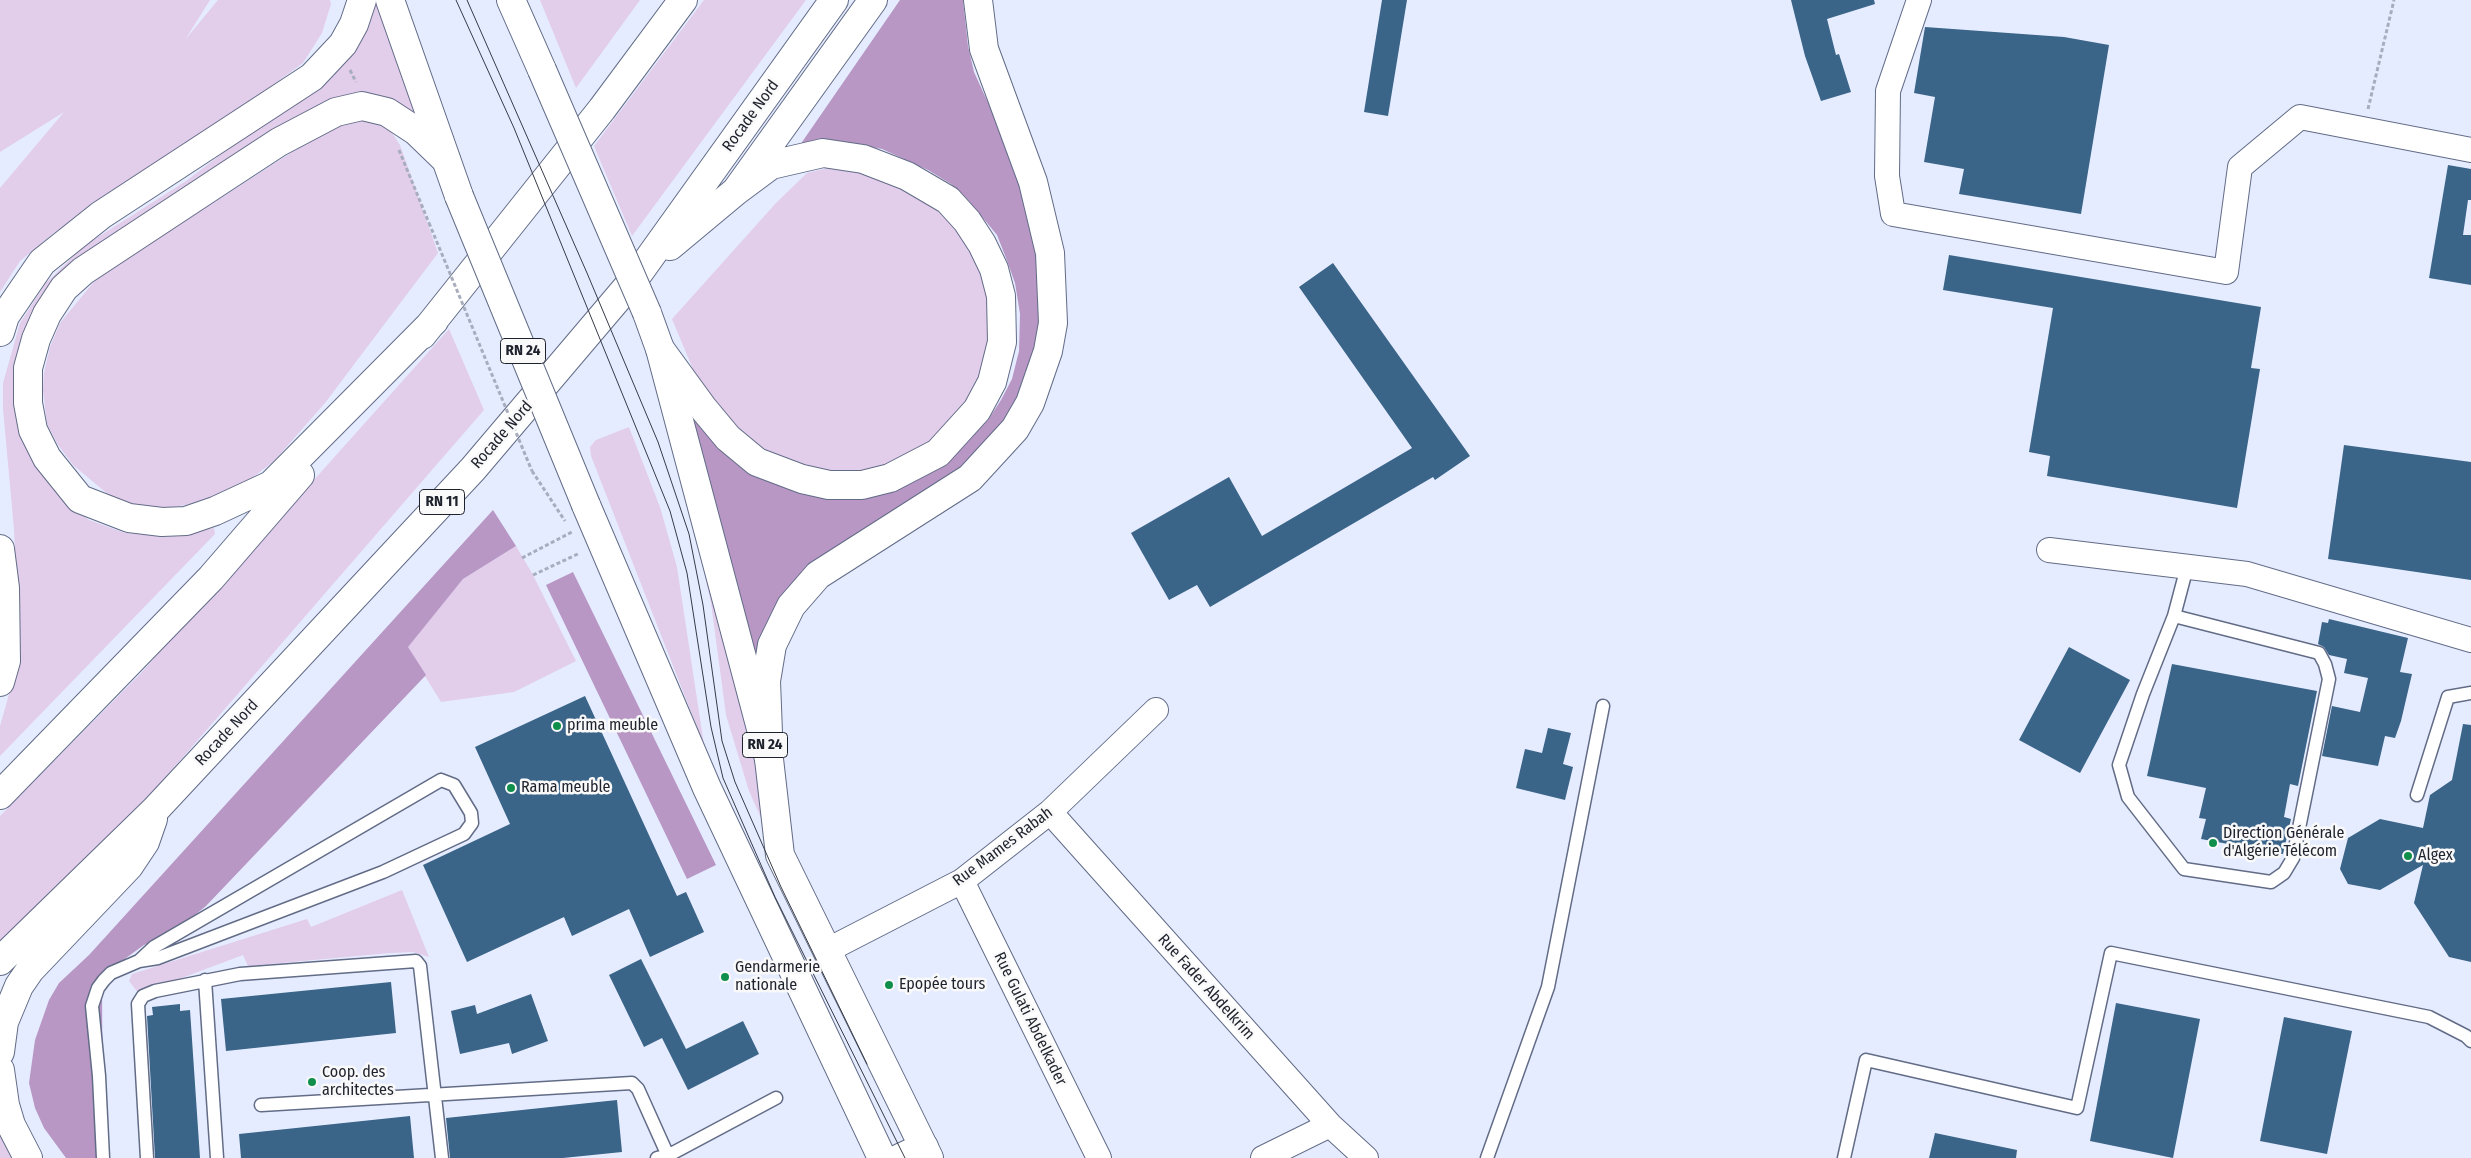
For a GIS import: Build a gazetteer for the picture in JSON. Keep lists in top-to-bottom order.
{
  "streets": {
    "main road": ["Rocade Nord", "RN 24", "RN 11"],
    "street": ["Rue Mames Rabah", "Rue Fader Abdelkrim", "Rue Gulati Abdelkader"]
  },
  "crossings": [
    ["RN 24", "Rue Mames Rabah"],
    ["Rue Mames Rabah", "Rue Fader Abdelkrim"],
    ["Rue Mames Rabah", "Rue Gulati Abdelkader"]
  ],
  "places": [
    "prima meuble",
    "Rama meuble",
    "Direction Générale d'Algérie Télécom",
    "Algex",
    "Gendarmerie nationale",
    "Epopée tours",
    "Coop. des architectes"
  ]
}
